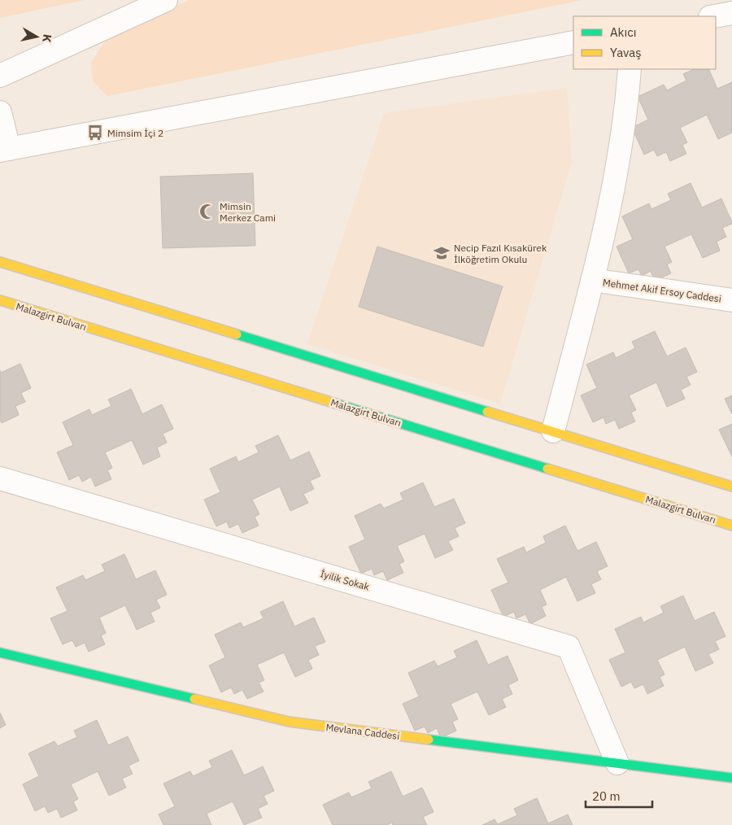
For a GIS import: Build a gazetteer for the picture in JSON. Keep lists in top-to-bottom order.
{
  "streets": {
    "main road": ["Malazgirt Bulvarı", "Mevlana Caddesi"],
    "street": ["Mehmet Akif Ersoy Caddesi", "İyilik Sokak"]
  },
  "crossings": [
    ["İyilik Sokak", "Mevlana Caddesi"]
  ],
  "places": {
    "bus stop": ["Mimsim İçi 2"],
    "mosque": ["Mimsin Merkez Cami"],
    "school or university": ["Necip Fazıl Kısakürek İlköğretim Okulu"]
  },
  "legend": ["Akıcı", "Yavaş"],
  "scale_bar": "20 m",
  "north": "right"
}
